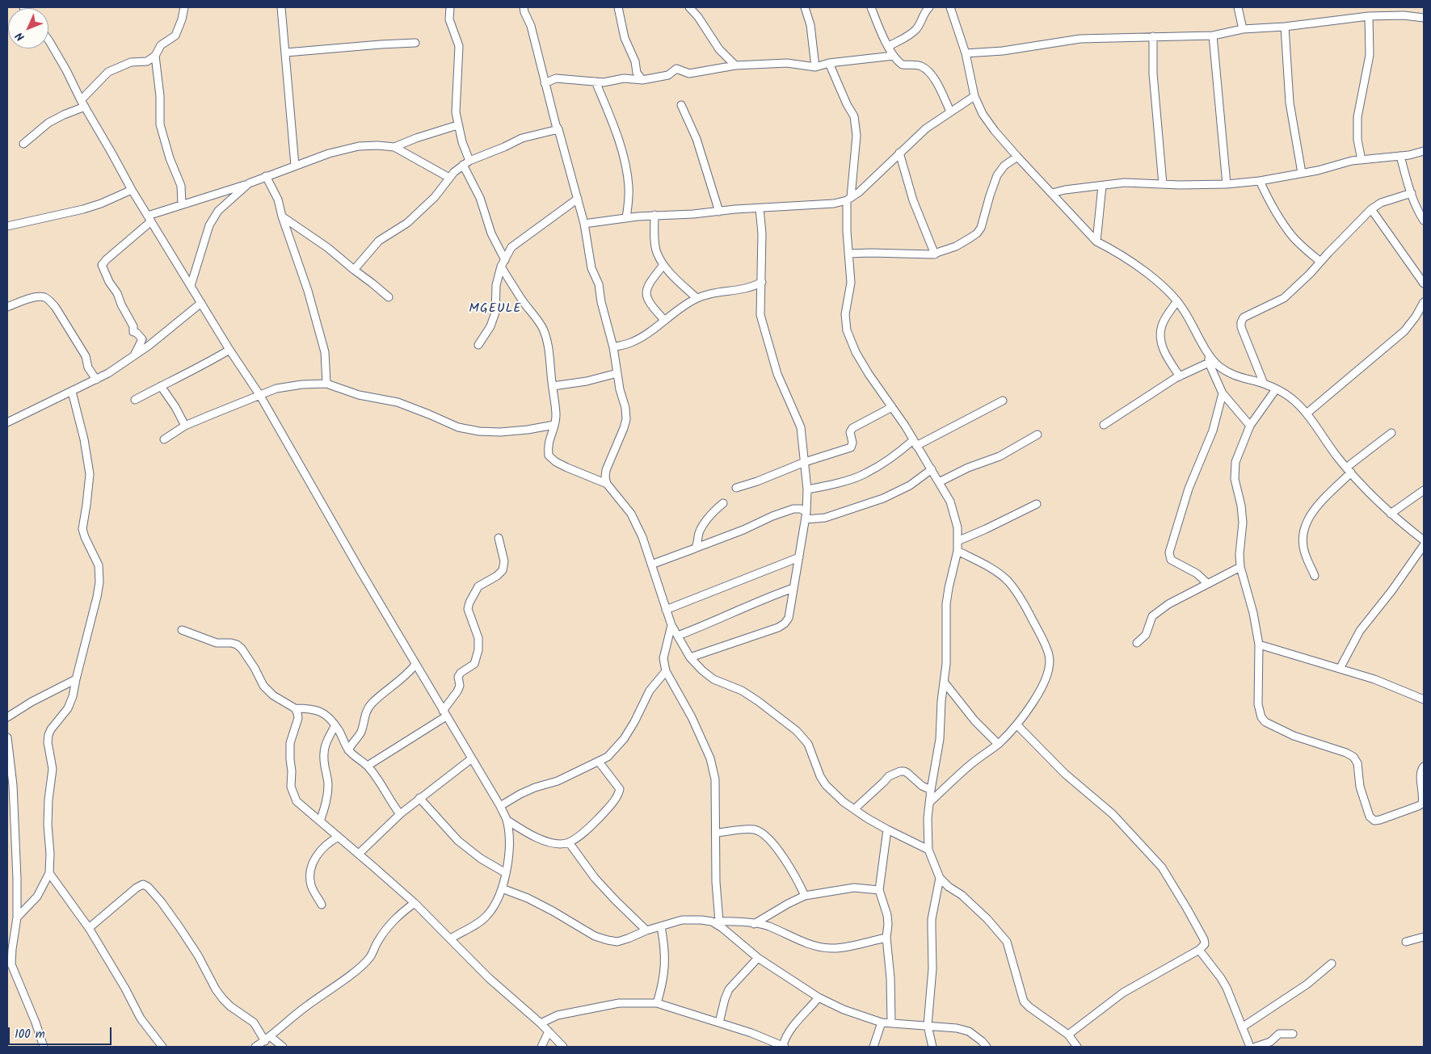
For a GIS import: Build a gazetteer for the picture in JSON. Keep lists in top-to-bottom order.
{
  "districts": ["MGEULE"],
  "scale_bar": "100 m",
  "north": "bottom left"
}
